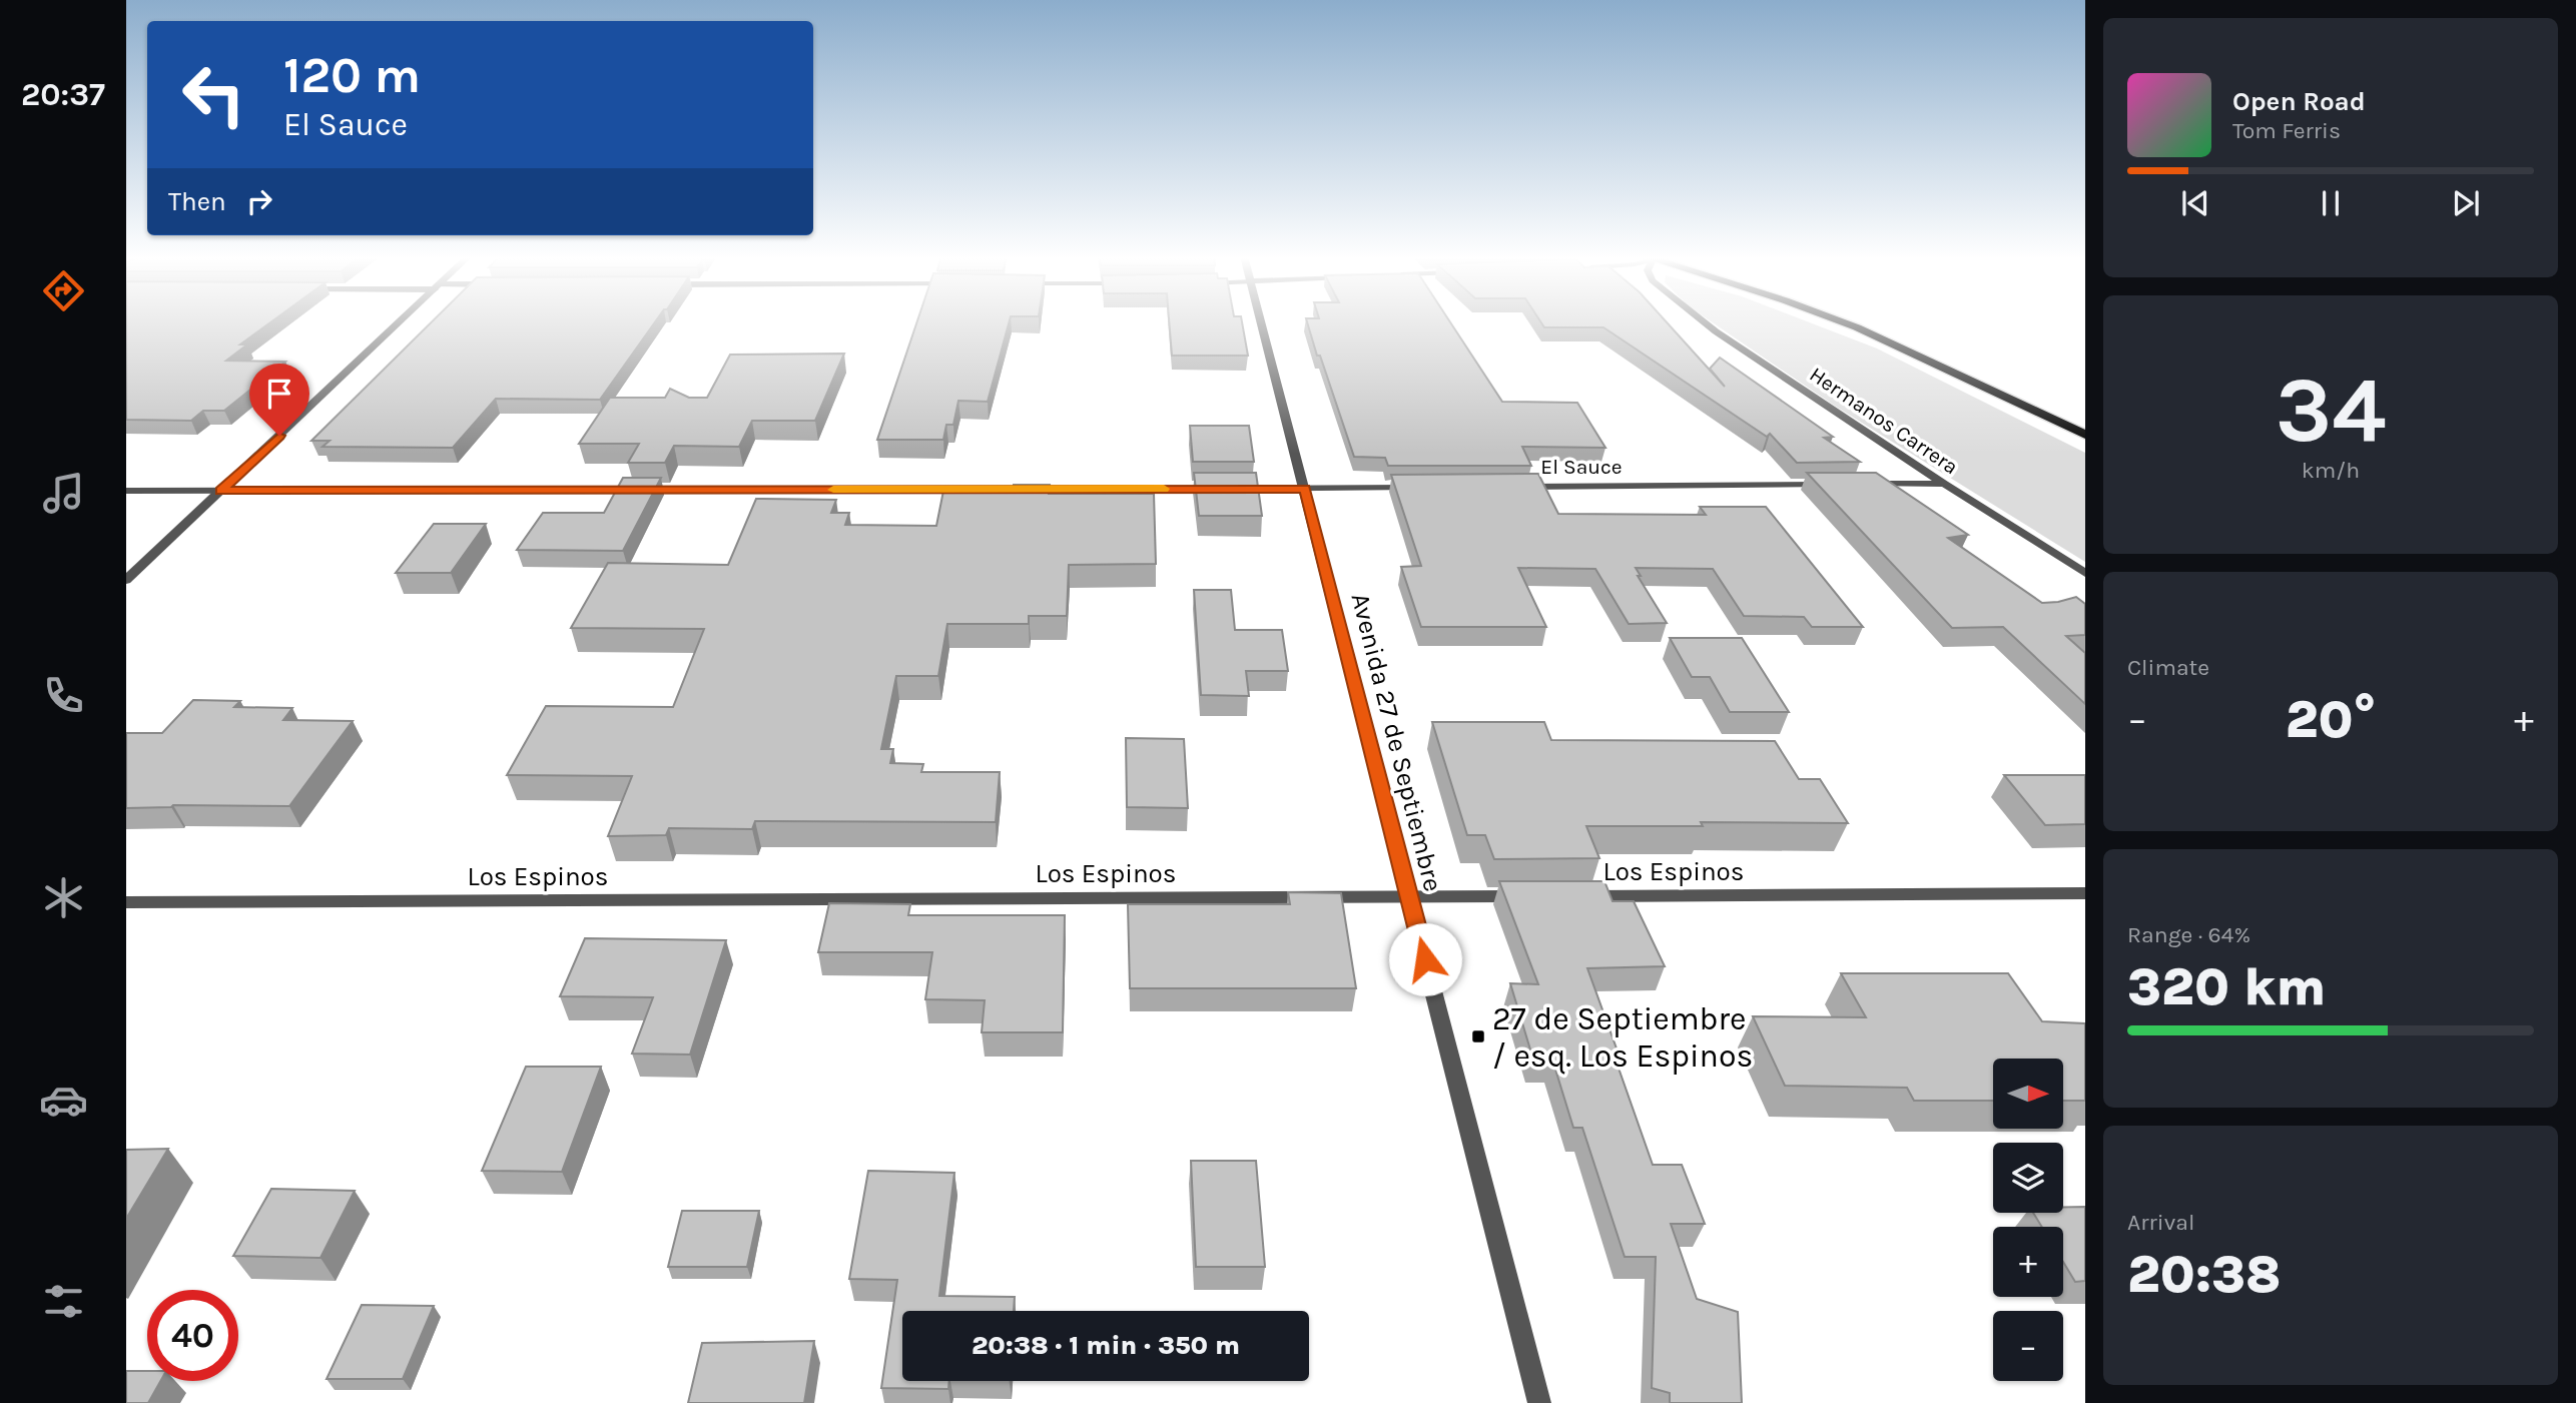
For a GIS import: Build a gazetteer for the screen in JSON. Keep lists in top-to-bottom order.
{
  "streets": {
    "street": [
      "Hermanos Carrera",
      "El Sauce",
      "Avenida 27 de Septiembre",
      "Los Espinos"
    ]
  },
  "crossings": [
    ["Avenida 27 de Septiembre", "Los Espinos"]
  ],
  "places": {
    "transit": ["27 de Septiembre / esq. Los Espinos"]
  },
  "north": "right",
  "page": {
    "tabs": "20:37",
    "turn": ["120 m", "El Sauce"],
    "song": ["Open Road", "Tom Ferris"],
    "then": "Then",
    "tile": [
      ["34", "km/h"],
      "Climate",
      ["Range · 64%", "320 km"],
      ["Arrival", "20:38"]
    ],
    "heat": ["−", "20°", "+"],
    "map_buttons": ["+", "−"],
    "limit": "40",
    "trip": "20:38 · 1 min · 350 m"
  }
}
